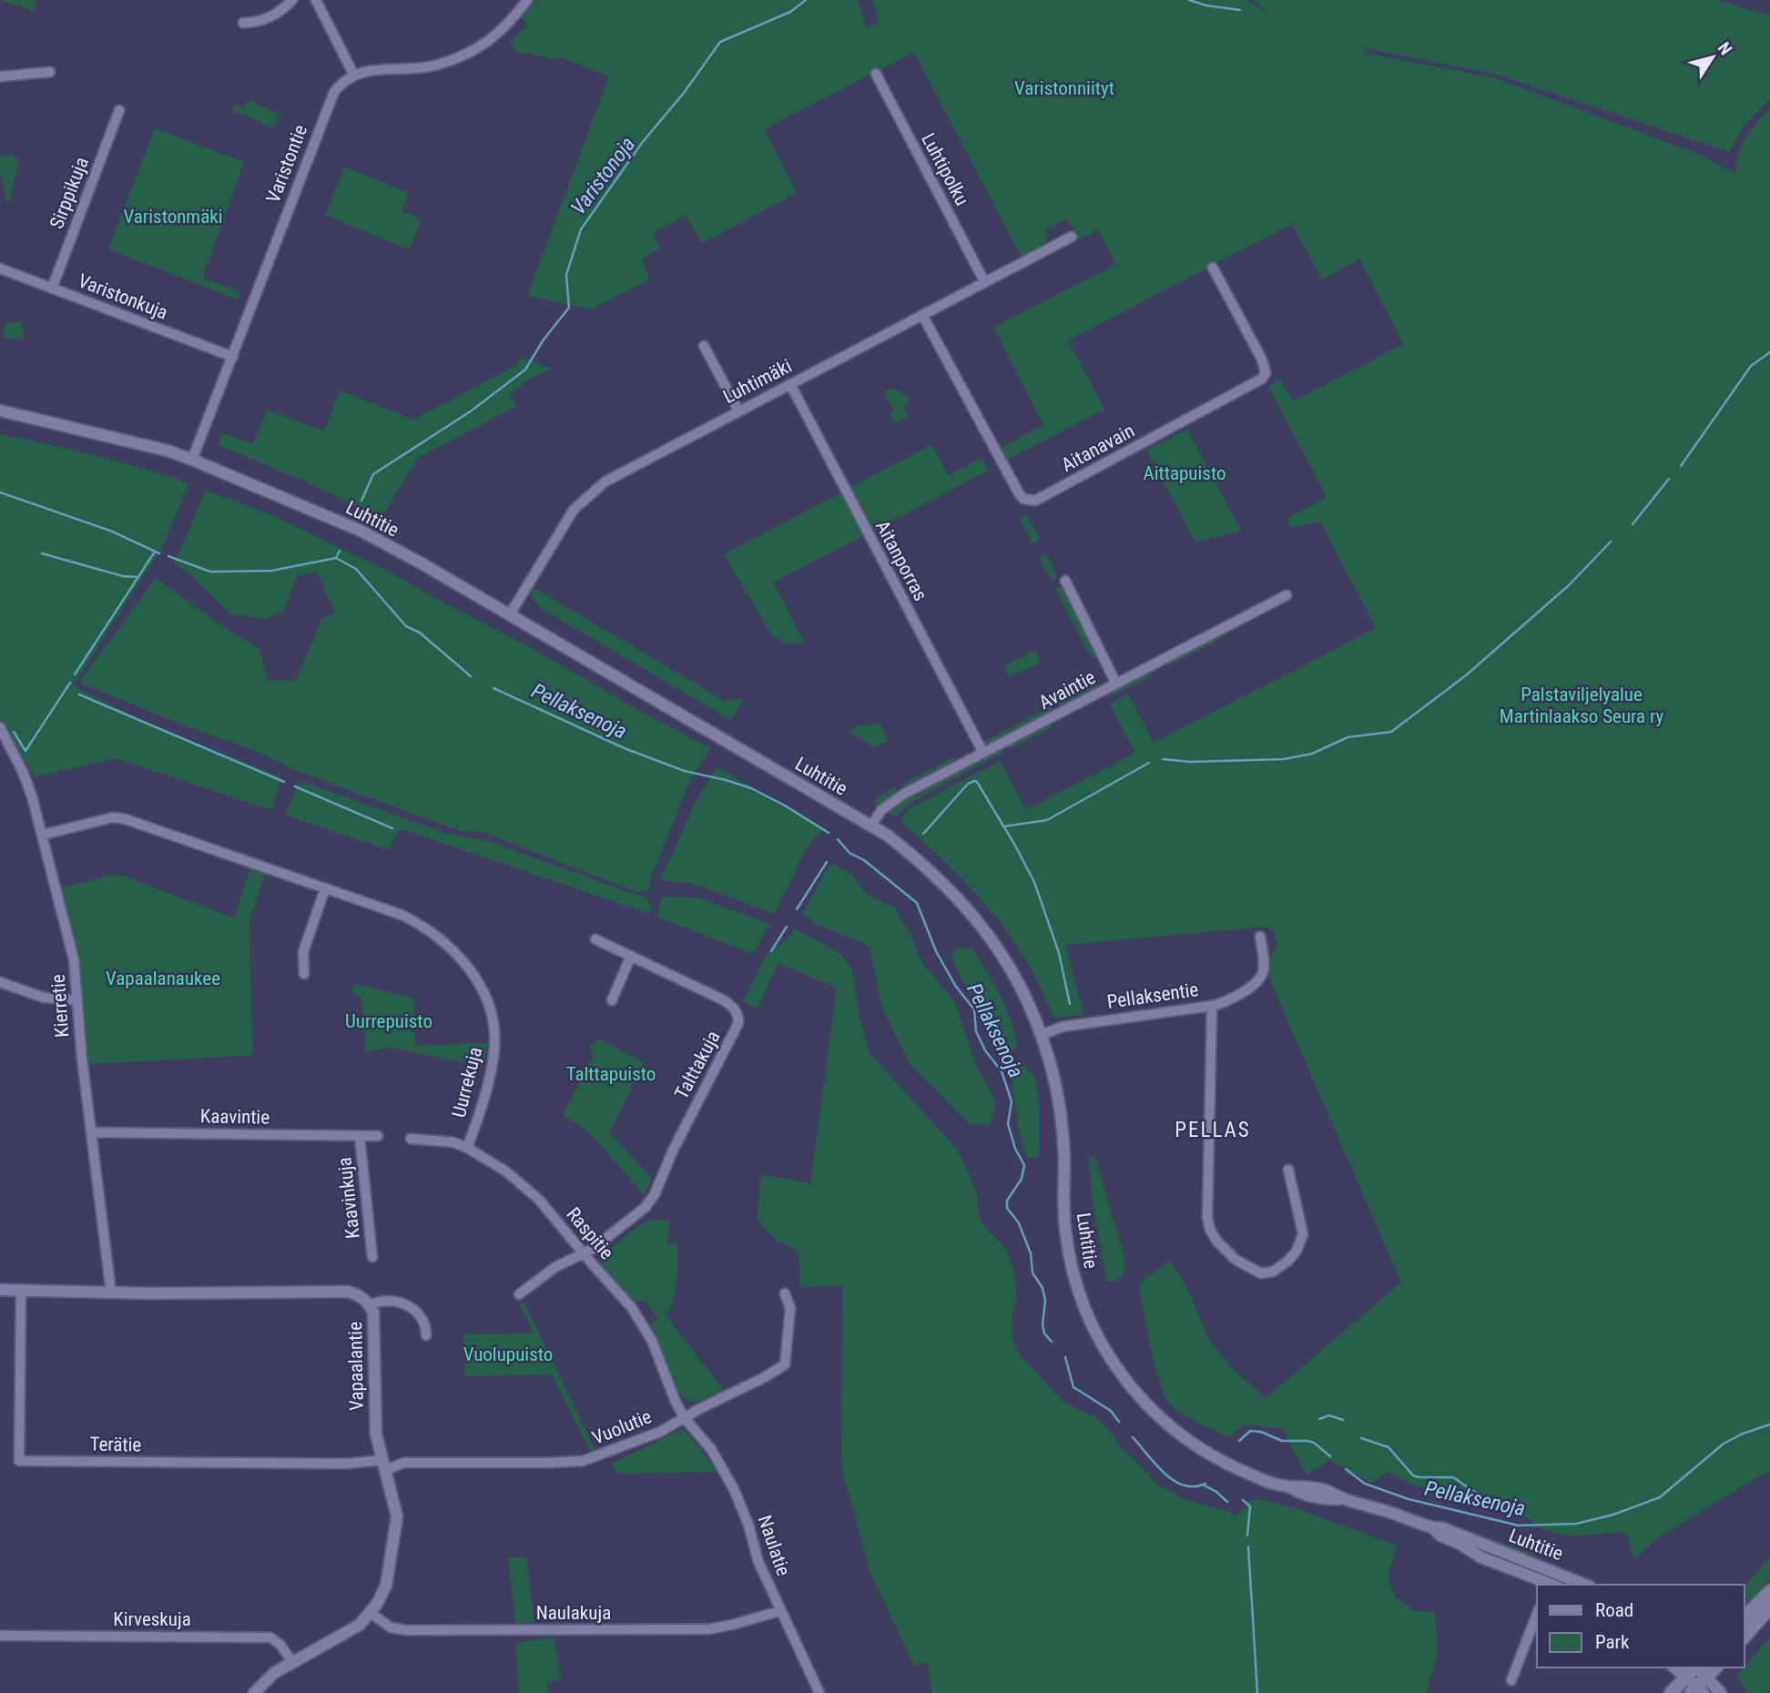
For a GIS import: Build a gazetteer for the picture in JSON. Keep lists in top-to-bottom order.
{
  "streets": {
    "street": [
      "Varistontie",
      "Luhtipolku",
      "Sirppikuja",
      "Varistonkuja",
      "Luhtimäki",
      "Aitanavain",
      "Luhtitie",
      "Aitanporras",
      "Avaintie",
      "Pellaksentie",
      "Kierretie",
      "Talttakuja",
      "Uurrekuja",
      "Kaavintie",
      "Kaavinkuja",
      "Raspitie",
      "Vapaalantie",
      "Vuolutie",
      "Terätie",
      "Naulatie",
      "Naulakuja",
      "Kirveskuja"
    ]
  },
  "crossings": [
    ["Varistontie", "Varistonkuja"],
    ["Varistontie", "Luhtitie"],
    ["Luhtipolku", "Luhtimäki"],
    ["Sirppikuja", "Varistonkuja"],
    ["Luhtimäki", "Aitanavain"],
    ["Luhtimäki", "Luhtitie"],
    ["Luhtimäki", "Aitanporras"],
    ["Luhtitie", "Avaintie"],
    ["Luhtitie", "Pellaksentie"],
    ["Aitanporras", "Avaintie"],
    ["Kierretie", "Uurrekuja"],
    ["Kierretie", "Kaavintie"],
    ["Kierretie", "Vapaalantie"],
    ["Talttakuja", "Raspitie"],
    ["Uurrekuja", "Raspitie"],
    ["Kaavintie", "Kaavinkuja"],
    ["Raspitie", "Vuolutie"],
    ["Raspitie", "Naulatie"],
    ["Vapaalantie", "Vuolutie"],
    ["Vapaalantie", "Terätie"],
    ["Vapaalantie", "Naulakuja"],
    ["Vapaalantie", "Kirveskuja"],
    ["Vuolutie", "Terätie"],
    ["Vuolutie", "Naulatie"],
    ["Naulatie", "Naulakuja"]
  ],
  "districts": ["PELLAS"],
  "water": ["Varistonoja", "Pellaksenoja"],
  "parks": [
    "Varistonniityt",
    "Varistonmäki",
    "Aittapuisto",
    "Palstaviljelyalue Martinlaakso Seura ry",
    "Vapaalanaukee",
    "Uurrepuisto",
    "Talttapuisto",
    "Vuolupuisto"
  ],
  "legend": ["Road", "Park"],
  "north": "top right"
}
